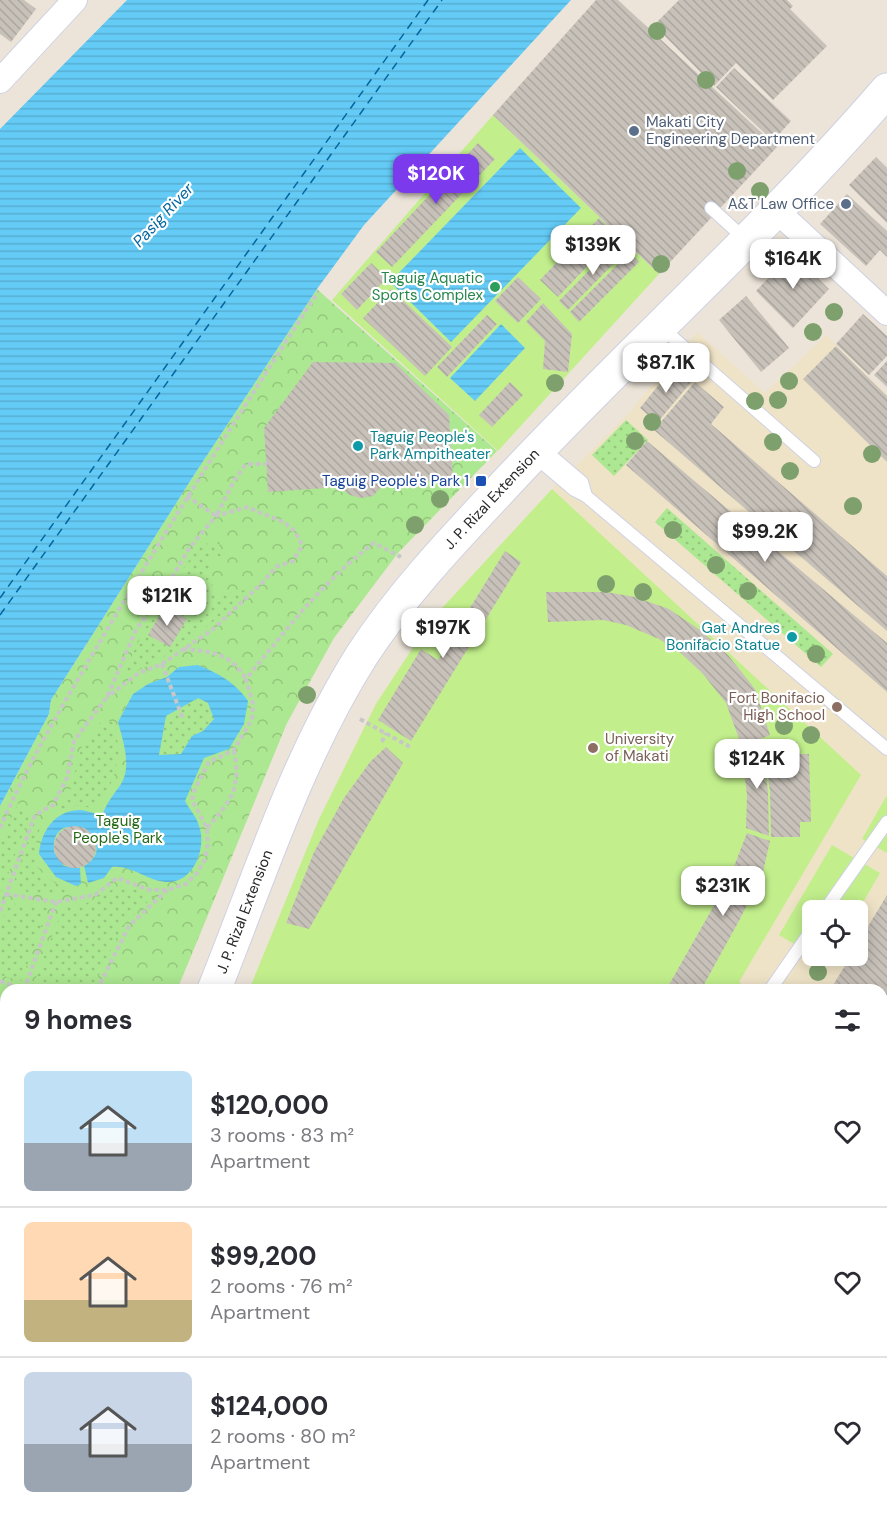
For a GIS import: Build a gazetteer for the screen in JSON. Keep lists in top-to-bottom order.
{
  "streets": {
    "main road": ["J. P. Rizal Extension"]
  },
  "water": ["Pasig River"],
  "parks": ["Taguig People's Park"],
  "places": {
    "other": [
      "Makati City Engineering Department",
      "A&T Law Office",
      "Taguig Aquatic Sports Complex",
      "Taguig People's Park Ampitheater",
      "Gat Andres Bonifacio Statue",
      "Fort Bonifacio High School",
      "University of Makati"
    ],
    "transit": ["Taguig People's Park 1"]
  },
  "page": {
    "price": [
      "$120K",
      "$139K",
      "$164K",
      "$87.1K",
      "$99.2K",
      "$121K",
      "$197K",
      "$124K",
      "$231K"
    ],
    "heading": "9 homes",
    "list": [
      {
        "name": "$120,000",
        "note": "3 rooms · 83 m² · Apartment"
      },
      {
        "name": "$99,200",
        "note": "2 rooms · 76 m² · Apartment"
      },
      {
        "name": "$124,000",
        "note": "2 rooms · 80 m² · Apartment"
      }
    ]
  }
}
